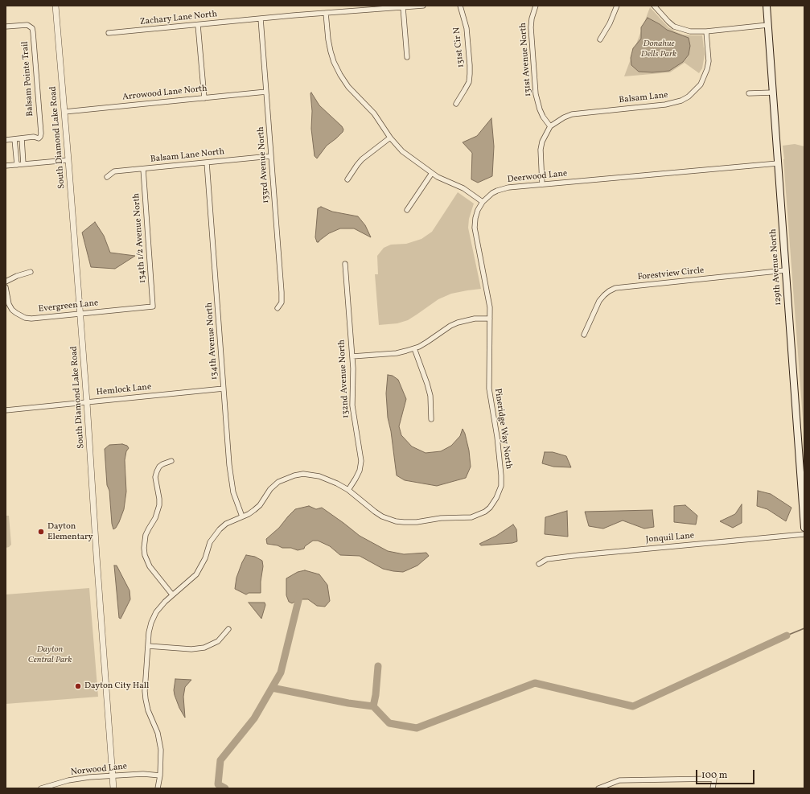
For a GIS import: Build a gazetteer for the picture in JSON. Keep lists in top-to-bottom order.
{
  "streets": {
    "main road": ["129th Avenue North"],
    "street": [
      "Zachary Lane North",
      "131st Cir N",
      "131st Avenue North",
      "Balsam Pointe Trail",
      "Arrowood Lane North",
      "Balsam Lane",
      "South Diamond Lake Road",
      "Balsam Lane North",
      "133rd Avenue North",
      "Deerwood Lane",
      "134th 1/2 Avenue North",
      "Forestview Circle",
      "Evergreen Lane",
      "134th Avenue North",
      "132nd Avenue North",
      "Hemlock Lane",
      "Pineridge Way North",
      "Jonquil Lane",
      "Norwood Lane"
    ]
  },
  "crossings": [
    ["Zachary Lane North", "133rd Avenue North"],
    ["131st Avenue North", "Balsam Lane"],
    ["Arrowood Lane North", "South Diamond Lake Road"],
    ["Arrowood Lane North", "133rd Avenue North"],
    ["South Diamond Lake Road", "Evergreen Lane"],
    ["South Diamond Lake Road", "Hemlock Lane"],
    ["South Diamond Lake Road", "Norwood Lane"],
    ["Balsam Lane North", "133rd Avenue North"],
    ["Balsam Lane North", "134th 1/2 Avenue North"],
    ["Balsam Lane North", "134th Avenue North"],
    ["Deerwood Lane", "129th Avenue North"],
    ["Deerwood Lane", "Pineridge Way North"],
    ["134th 1/2 Avenue North", "Evergreen Lane"],
    ["129th Avenue North", "Forestview Circle"],
    ["134th Avenue North", "Hemlock Lane"],
    ["134th Avenue North", "Pineridge Way North"],
    ["132nd Avenue North", "Pineridge Way North"],
    ["Pineridge Way North", "Norwood Lane"]
  ],
  "parks": ["Donahue Dells Park", "Dayton Central Park"],
  "places": ["Dayton Elementary", "Dayton City Hall"],
  "scale_bar": "100 m"
}
